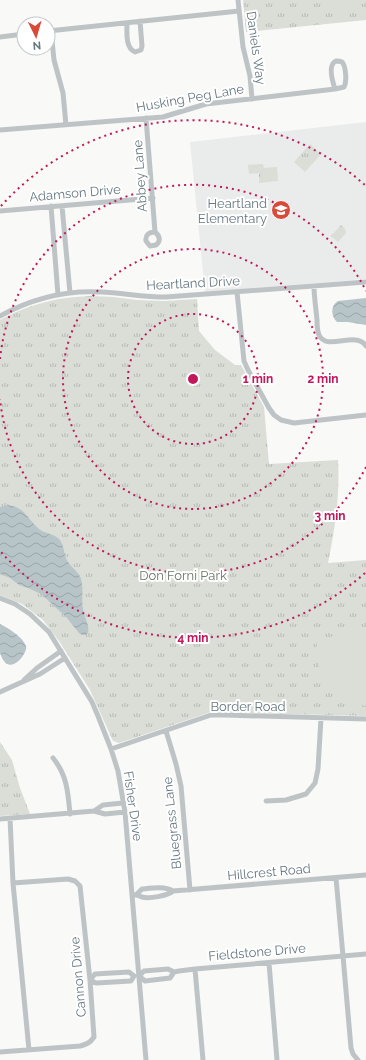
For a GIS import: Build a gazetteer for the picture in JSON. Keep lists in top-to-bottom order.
{
  "streets": {
    "street": [
      "Daniels Way",
      "Husking Peg Lane",
      "Abbey Lane",
      "Adamson Drive",
      "Heartland Drive",
      "Border Road",
      "Fisher Drive",
      "Bluegrass Lane",
      "Hillcrest Road",
      "Fieldstone Drive",
      "Cannon Drive"
    ]
  },
  "crossings": [
    ["Daniels Way", "Husking Peg Lane"],
    ["Husking Peg Lane", "Abbey Lane"],
    ["Abbey Lane", "Adamson Drive"],
    ["Border Road", "Fisher Drive"],
    ["Border Road", "Bluegrass Lane"],
    ["Fisher Drive", "Hillcrest Road"],
    ["Fisher Drive", "Fieldstone Drive"],
    ["Bluegrass Lane", "Hillcrest Road"]
  ],
  "parks": ["Don Forni Park"],
  "places": {
    "school or university": ["Heartland Elementary"]
  },
  "north": "bottom",
  "rings": [
    "1 min",
    "2 min",
    "3 min",
    "4 min"
  ]
}
